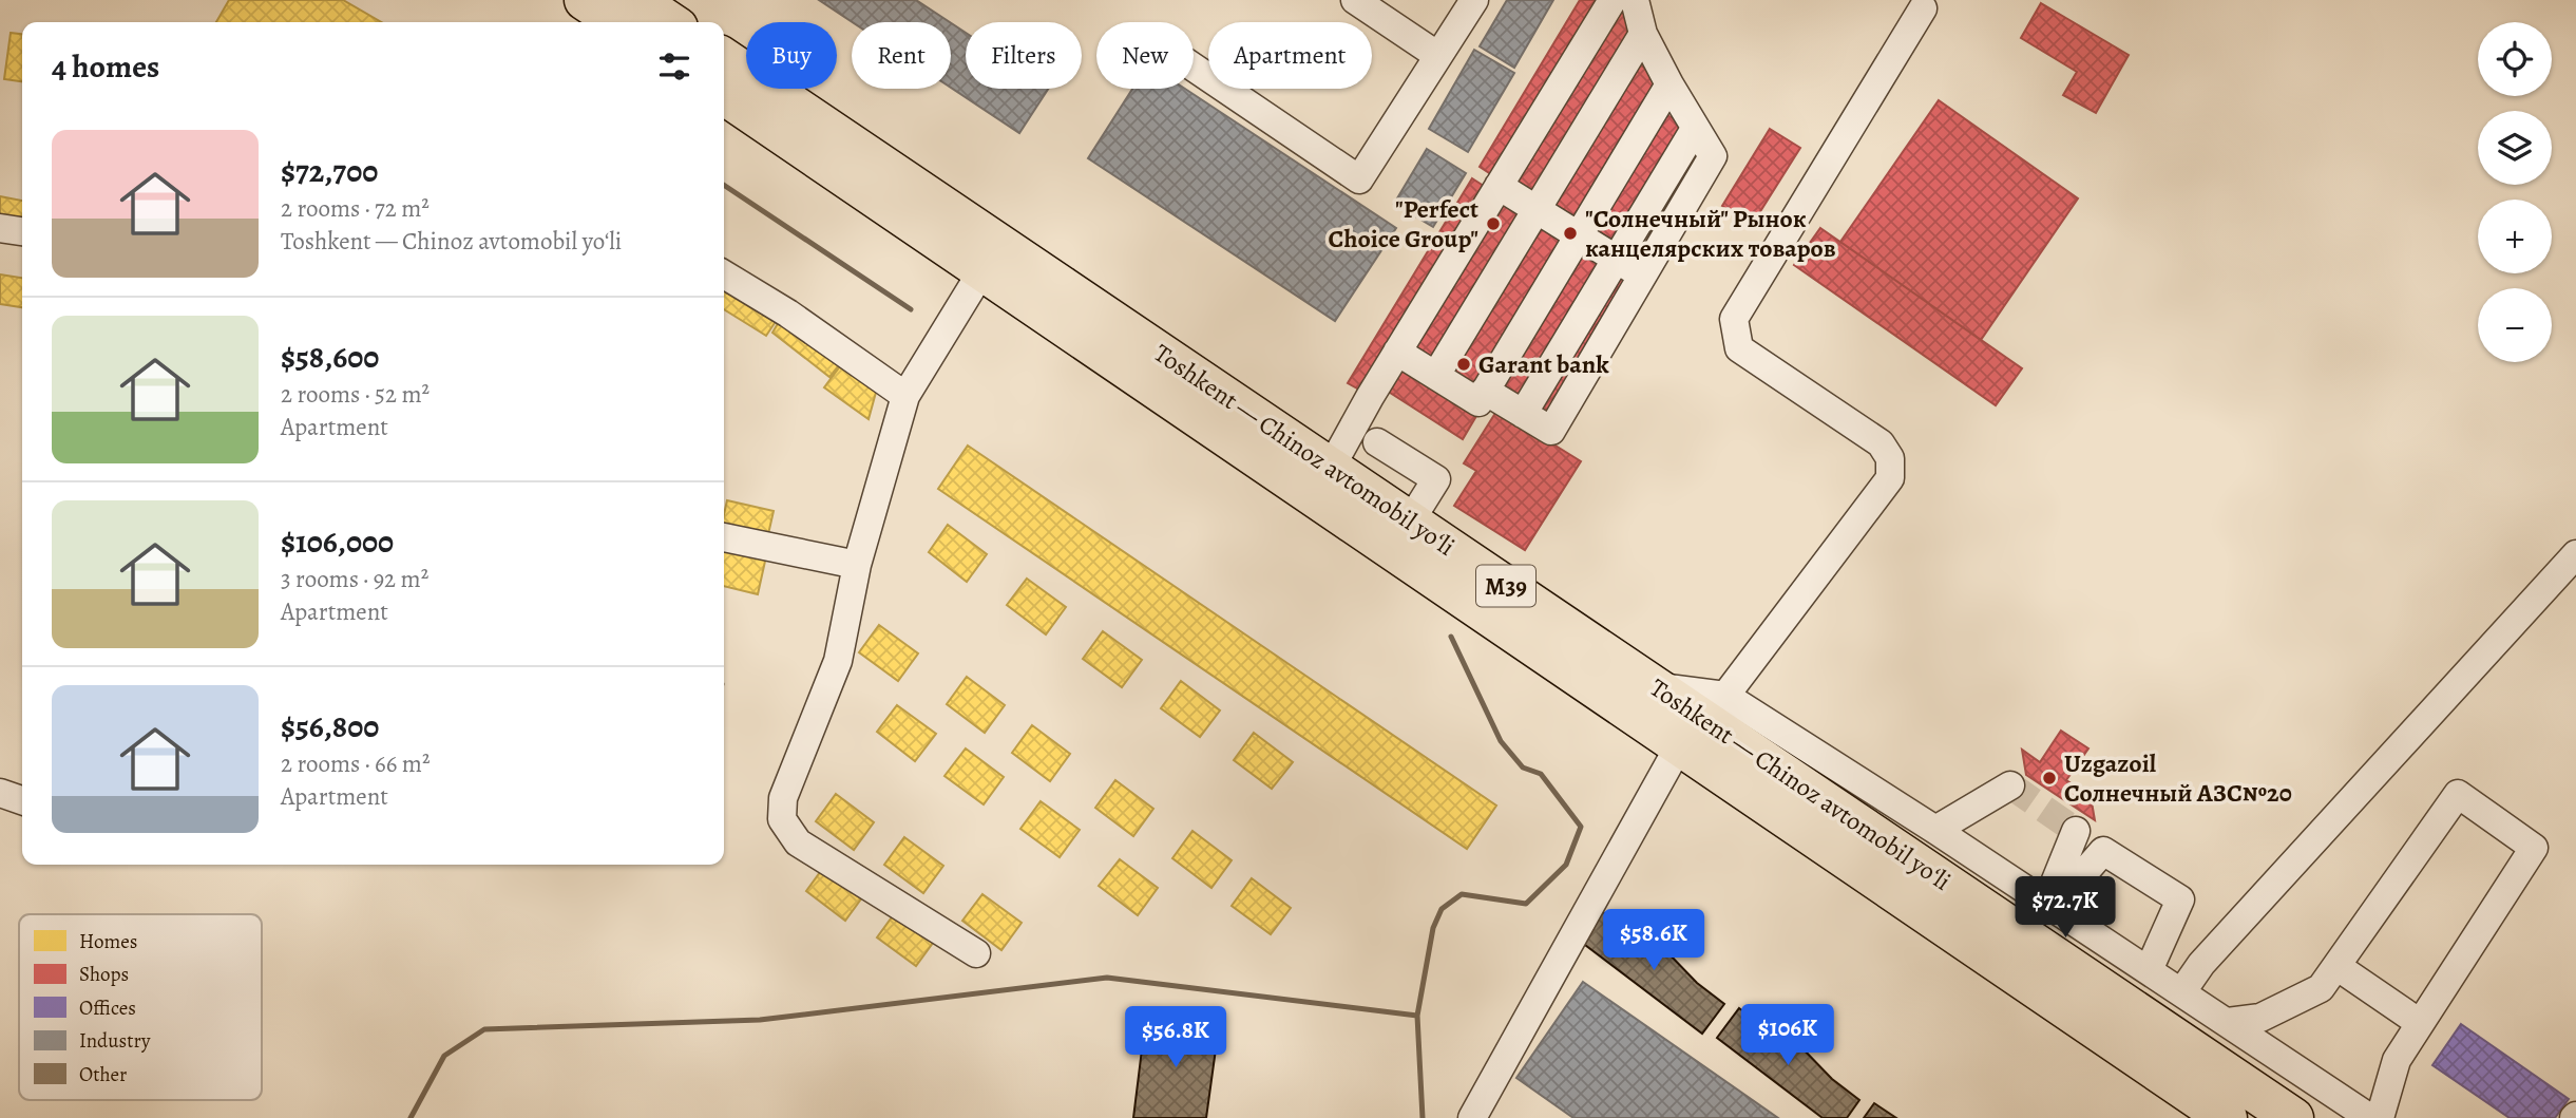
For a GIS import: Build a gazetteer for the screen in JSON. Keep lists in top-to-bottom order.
{
  "streets": {
    "highway": ["Toshkent — Chinoz avtomobil yoʻli", "M39"]
  },
  "crossings": [
    ["Toshkent — Chinoz avtomobil yoʻli", "M39"]
  ],
  "places": [
    "\"Perfect Choice Group\"",
    "\"Солнечный\" Рынок канцелярских товаров",
    "Garant bank",
    "Uzgazoil Солнечный АЗС№20"
  ],
  "legend": [
    "Homes",
    "Shops",
    "Offices",
    "Industry",
    "Other"
  ],
  "page": {
    "map_buttons": ["+", "−"],
    "chip": [
      "Buy",
      "Rent",
      "Filters",
      "New",
      "Apartment"
    ],
    "heading": "4 homes",
    "list": [
      {
        "name": "$72,700",
        "note": "2 rooms · 72 m² · Toshkent — Chinoz avtomobil yoʻli"
      },
      {
        "name": "$58,600",
        "note": "2 rooms · 52 m² · Apartment"
      },
      {
        "name": "$106,000",
        "note": "3 rooms · 92 m² · Apartment"
      },
      {
        "name": "$56,800",
        "note": "2 rooms · 66 m² · Apartment"
      }
    ],
    "price": [
      "$72.7K",
      "$58.6K",
      "$106K",
      "$56.8K"
    ]
  }
}
